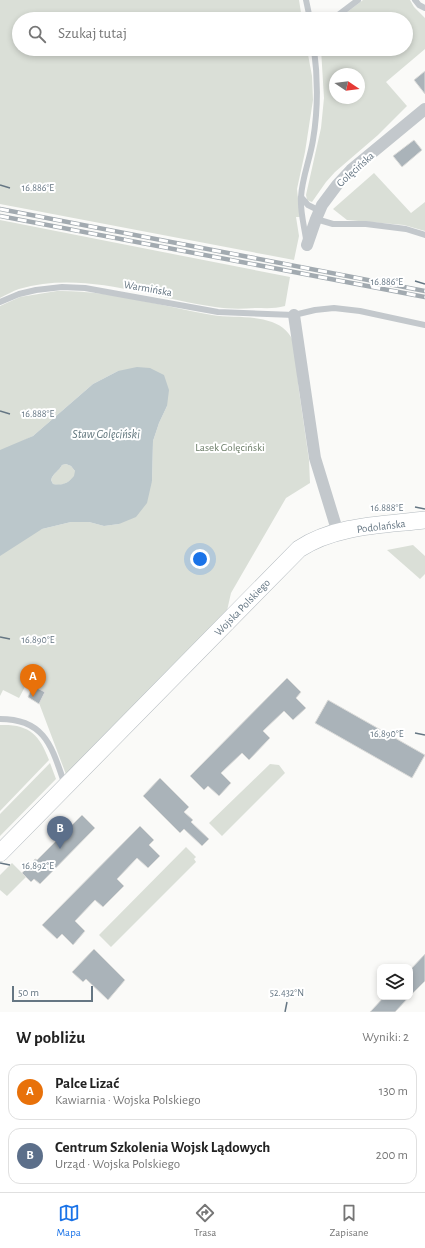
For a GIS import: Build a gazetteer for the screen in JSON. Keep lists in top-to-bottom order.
{
  "streets": {
    "street": ["Golęcińska", "Podolańska", "Wojska Polskiego"],
    "lane": ["Warmińska"]
  },
  "crossings": [
    ["Podolańska", "Wojska Polskiego"]
  ],
  "water": ["Staw Golęciński"],
  "parks": ["Lasek Golęciński"],
  "scale_bar": "50 m",
  "north": "right",
  "page": {
    "search": "Szukaj tutaj",
    "pins": ["A", "B"],
    "scale": "50 m",
    "heading": ["W pobliżu", "Wyniki: 2"],
    "list": [
      {
        "mark": "A",
        "name": "Palce Lizać",
        "note": "Kawiarnia · Wojska Polskiego",
        "value": "130 m"
      },
      {
        "mark": "B",
        "name": "Centrum Szkolenia Wojsk Lądowych",
        "note": "Urząd · Wojska Polskiego",
        "value": "200 m"
      }
    ],
    "nav": ["Mapa", "Trasa", "Zapisane"]
  },
  "coordinates": [
    "16.886°E",
    "16.888°E",
    "16.890°E",
    "16.892°E",
    "52.432°N"
  ]
}
